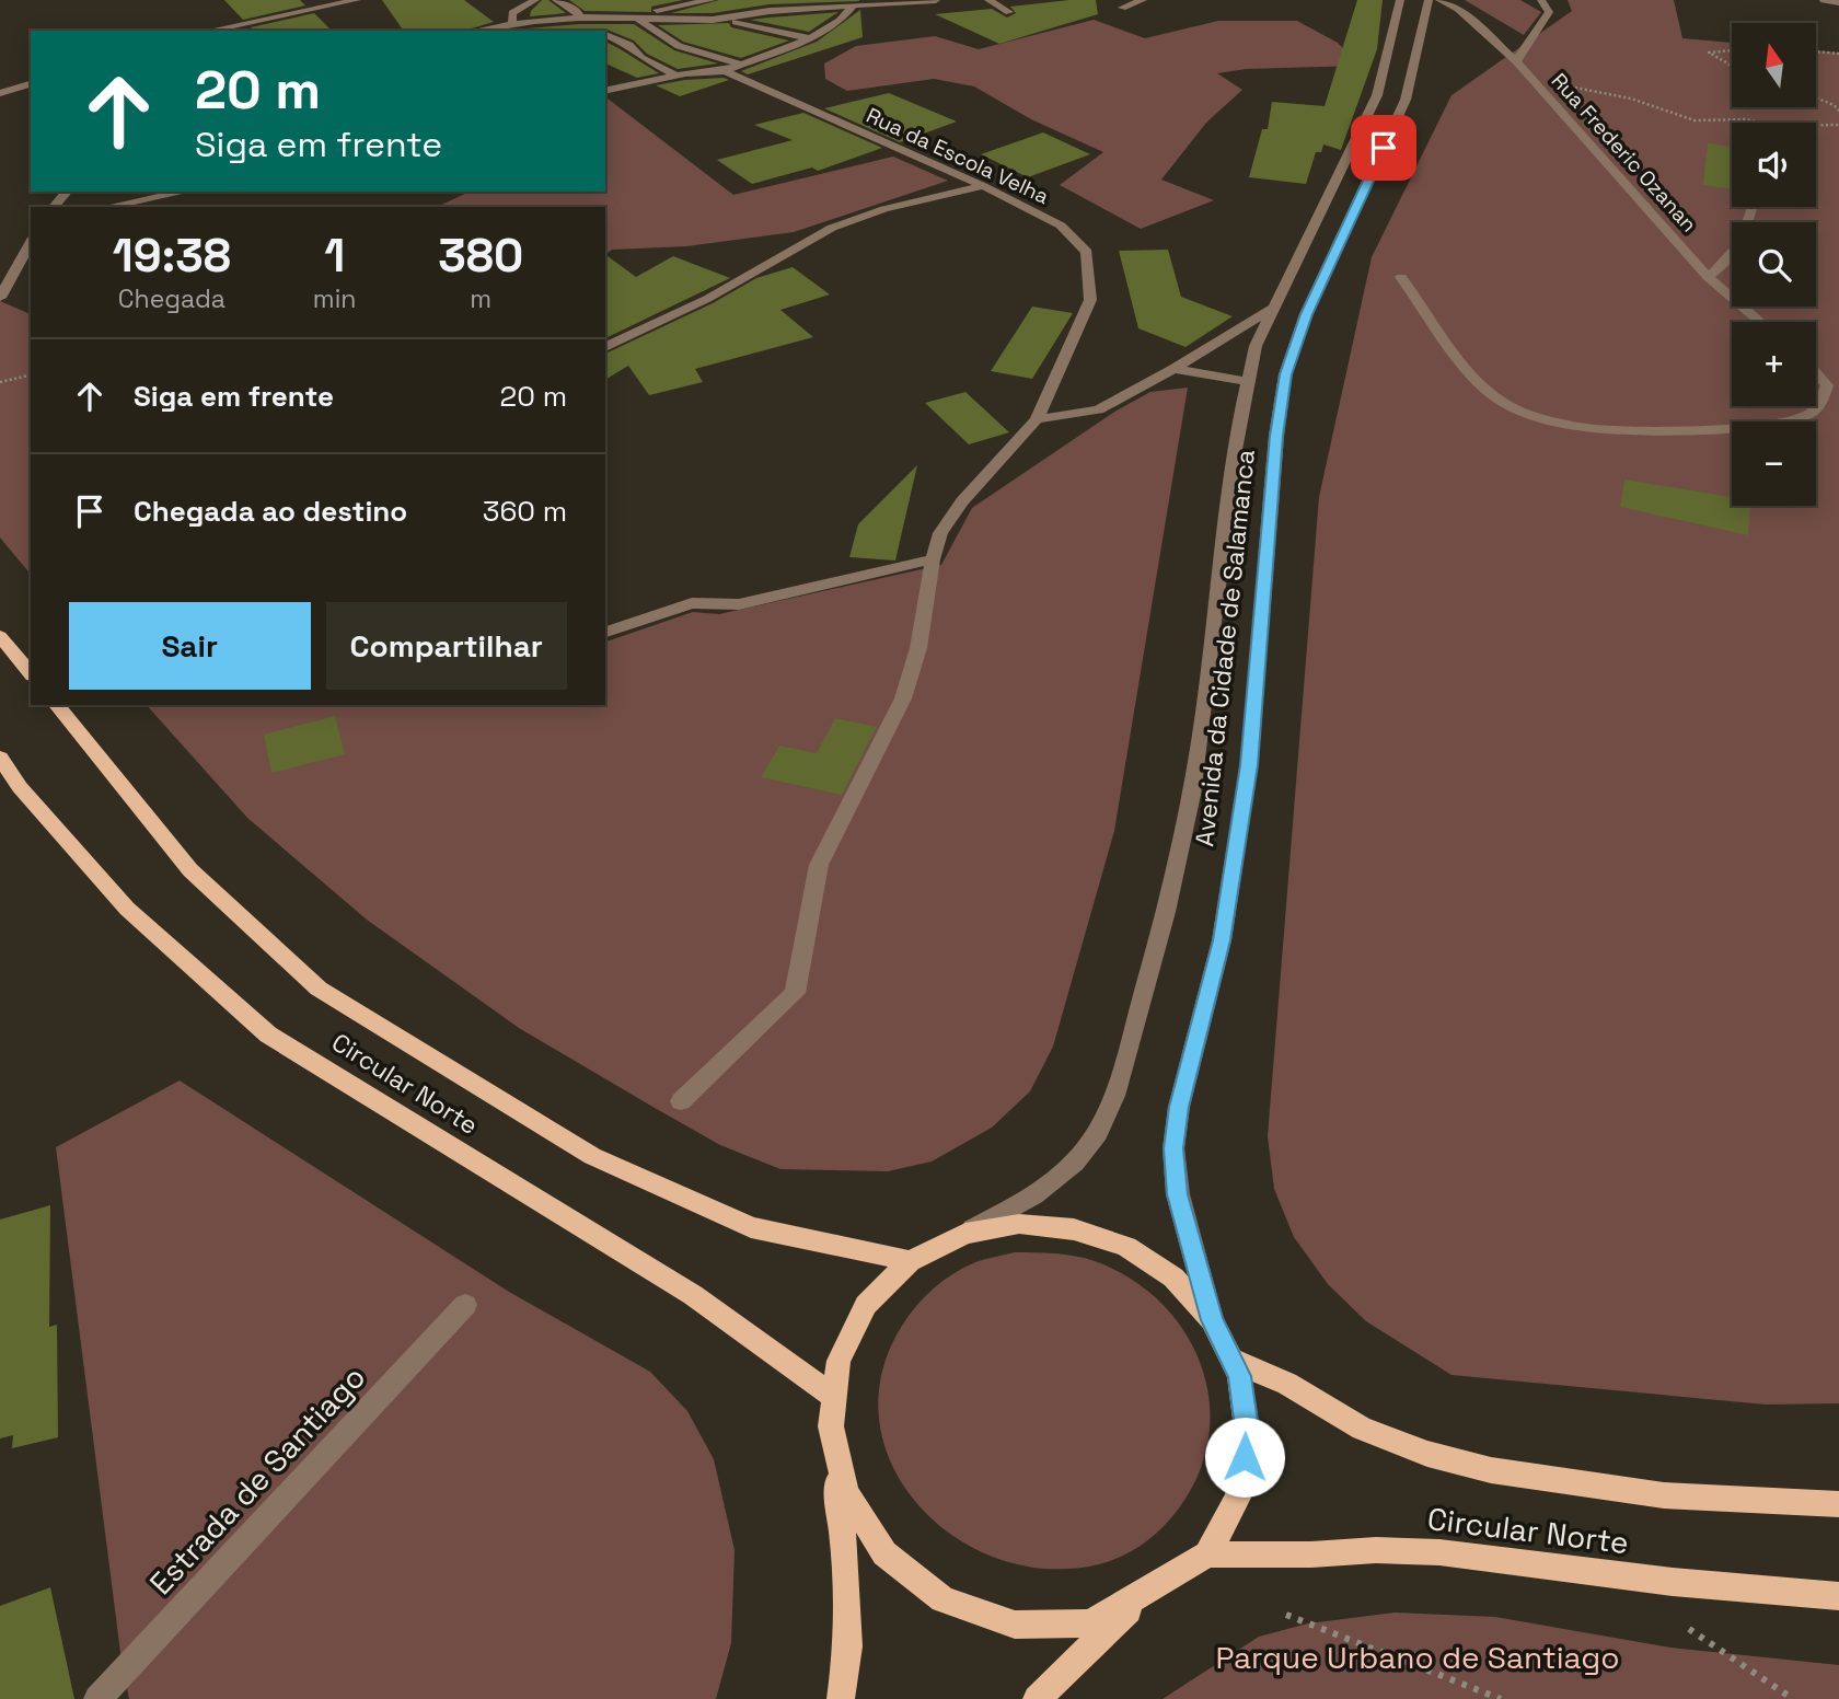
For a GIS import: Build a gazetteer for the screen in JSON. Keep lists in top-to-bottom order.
{
  "streets": {
    "main road": ["Circular Norte"],
    "street": [
      "Rua Frederic Ozanan",
      "Rua da Escola Velha",
      "Avenida da Cidade de Salamanca",
      "Estrada de Santiago"
    ]
  },
  "parks": ["Parque Urbano de Santiago"],
  "north": "top",
  "page": {
    "map_buttons": ["+", "−"],
    "turn": ["20 m", "Siga em frente"],
    "eta": [
      "19:38",
      "Chegada",
      "1",
      "min",
      "380",
      "m"
    ],
    "list": [
      {
        "name": "Siga em frente",
        "value": "20 m"
      },
      {
        "name": "Chegada ao destino",
        "value": "360 m"
      }
    ],
    "buttons": ["Sair", "Compartilhar"]
  }
}
